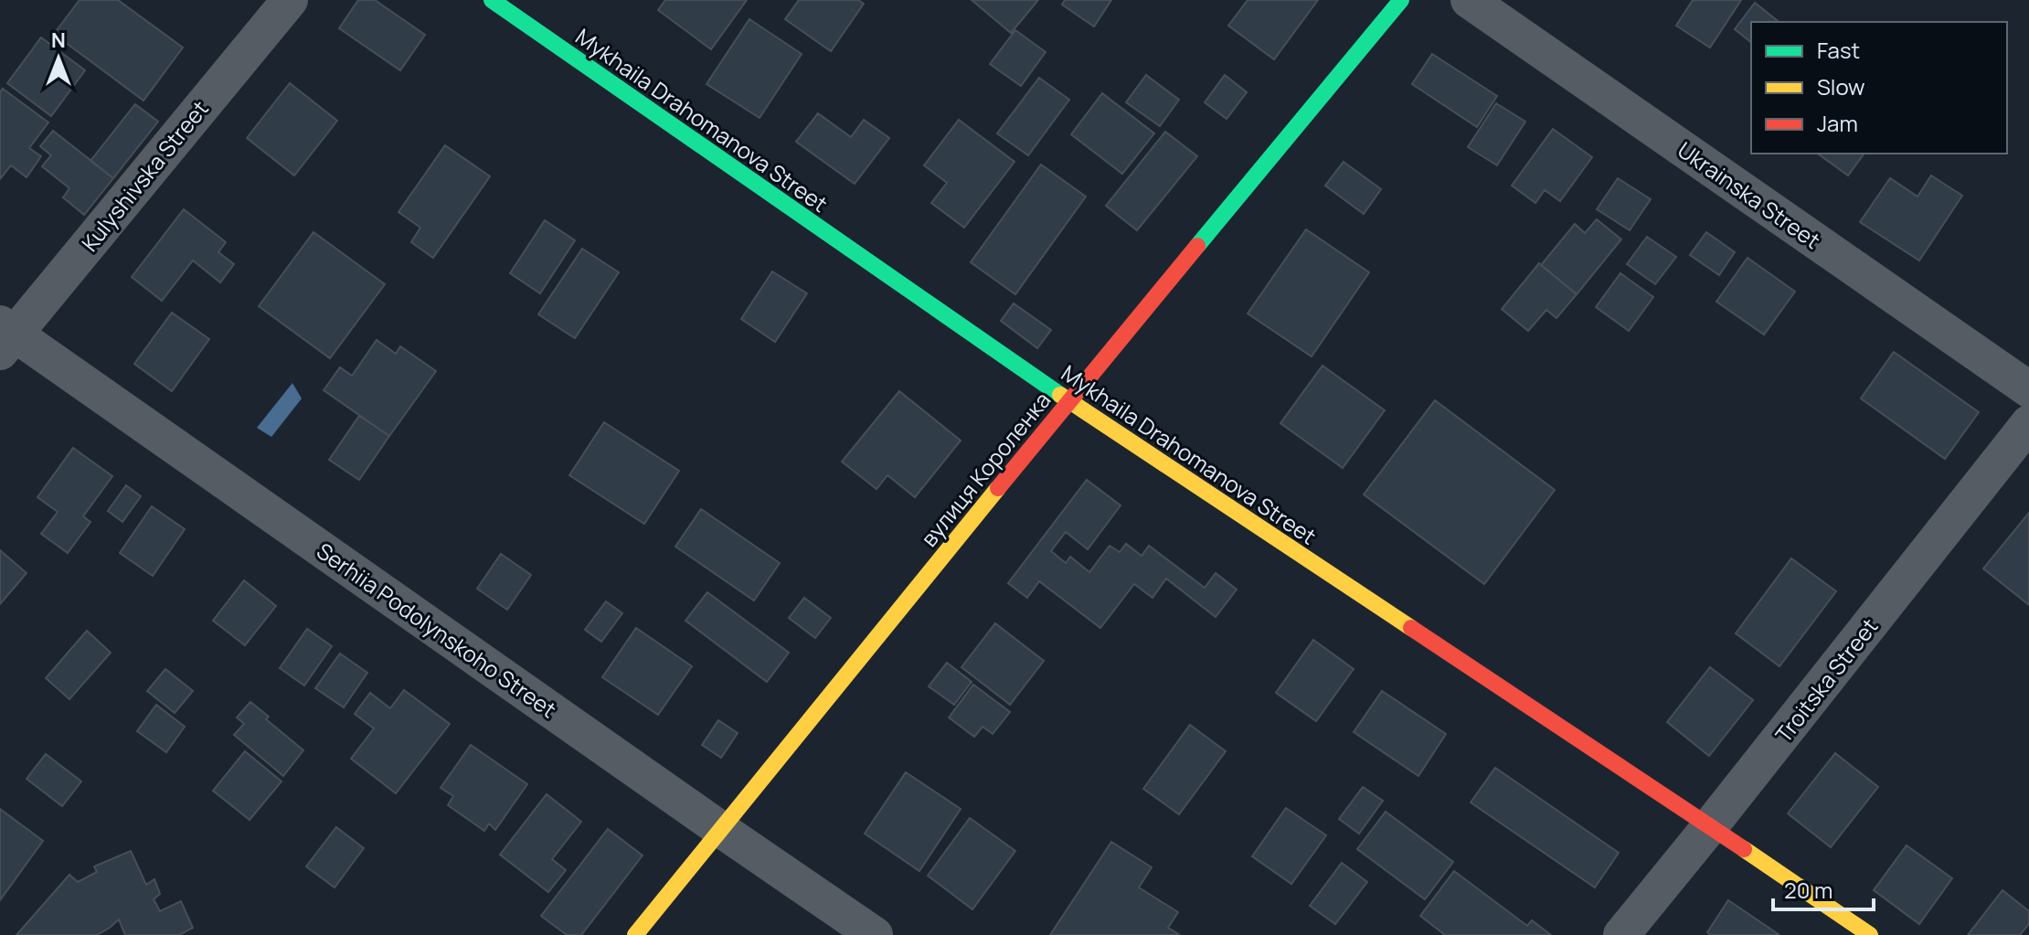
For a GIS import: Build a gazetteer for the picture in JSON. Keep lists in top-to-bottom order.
{
  "streets": {
    "street": [
      "Mykhaila Drahomanova Street",
      "Kulyshivska Street",
      "Ukrainska Street",
      "вулиця Короленка",
      "Serhiia Podolynskoho Street",
      "Troitska Street"
    ]
  },
  "crossings": [
    ["Mykhaila Drahomanova Street", "вулиця Короленка"],
    ["Mykhaila Drahomanova Street", "Troitska Street"],
    ["Kulyshivska Street", "Serhiia Podolynskoho Street"],
    ["вулиця Короленка", "Serhiia Podolynskoho Street"]
  ],
  "legend": ["Fast", "Slow", "Jam"],
  "scale_bar": "20 m",
  "north": "top"
}
